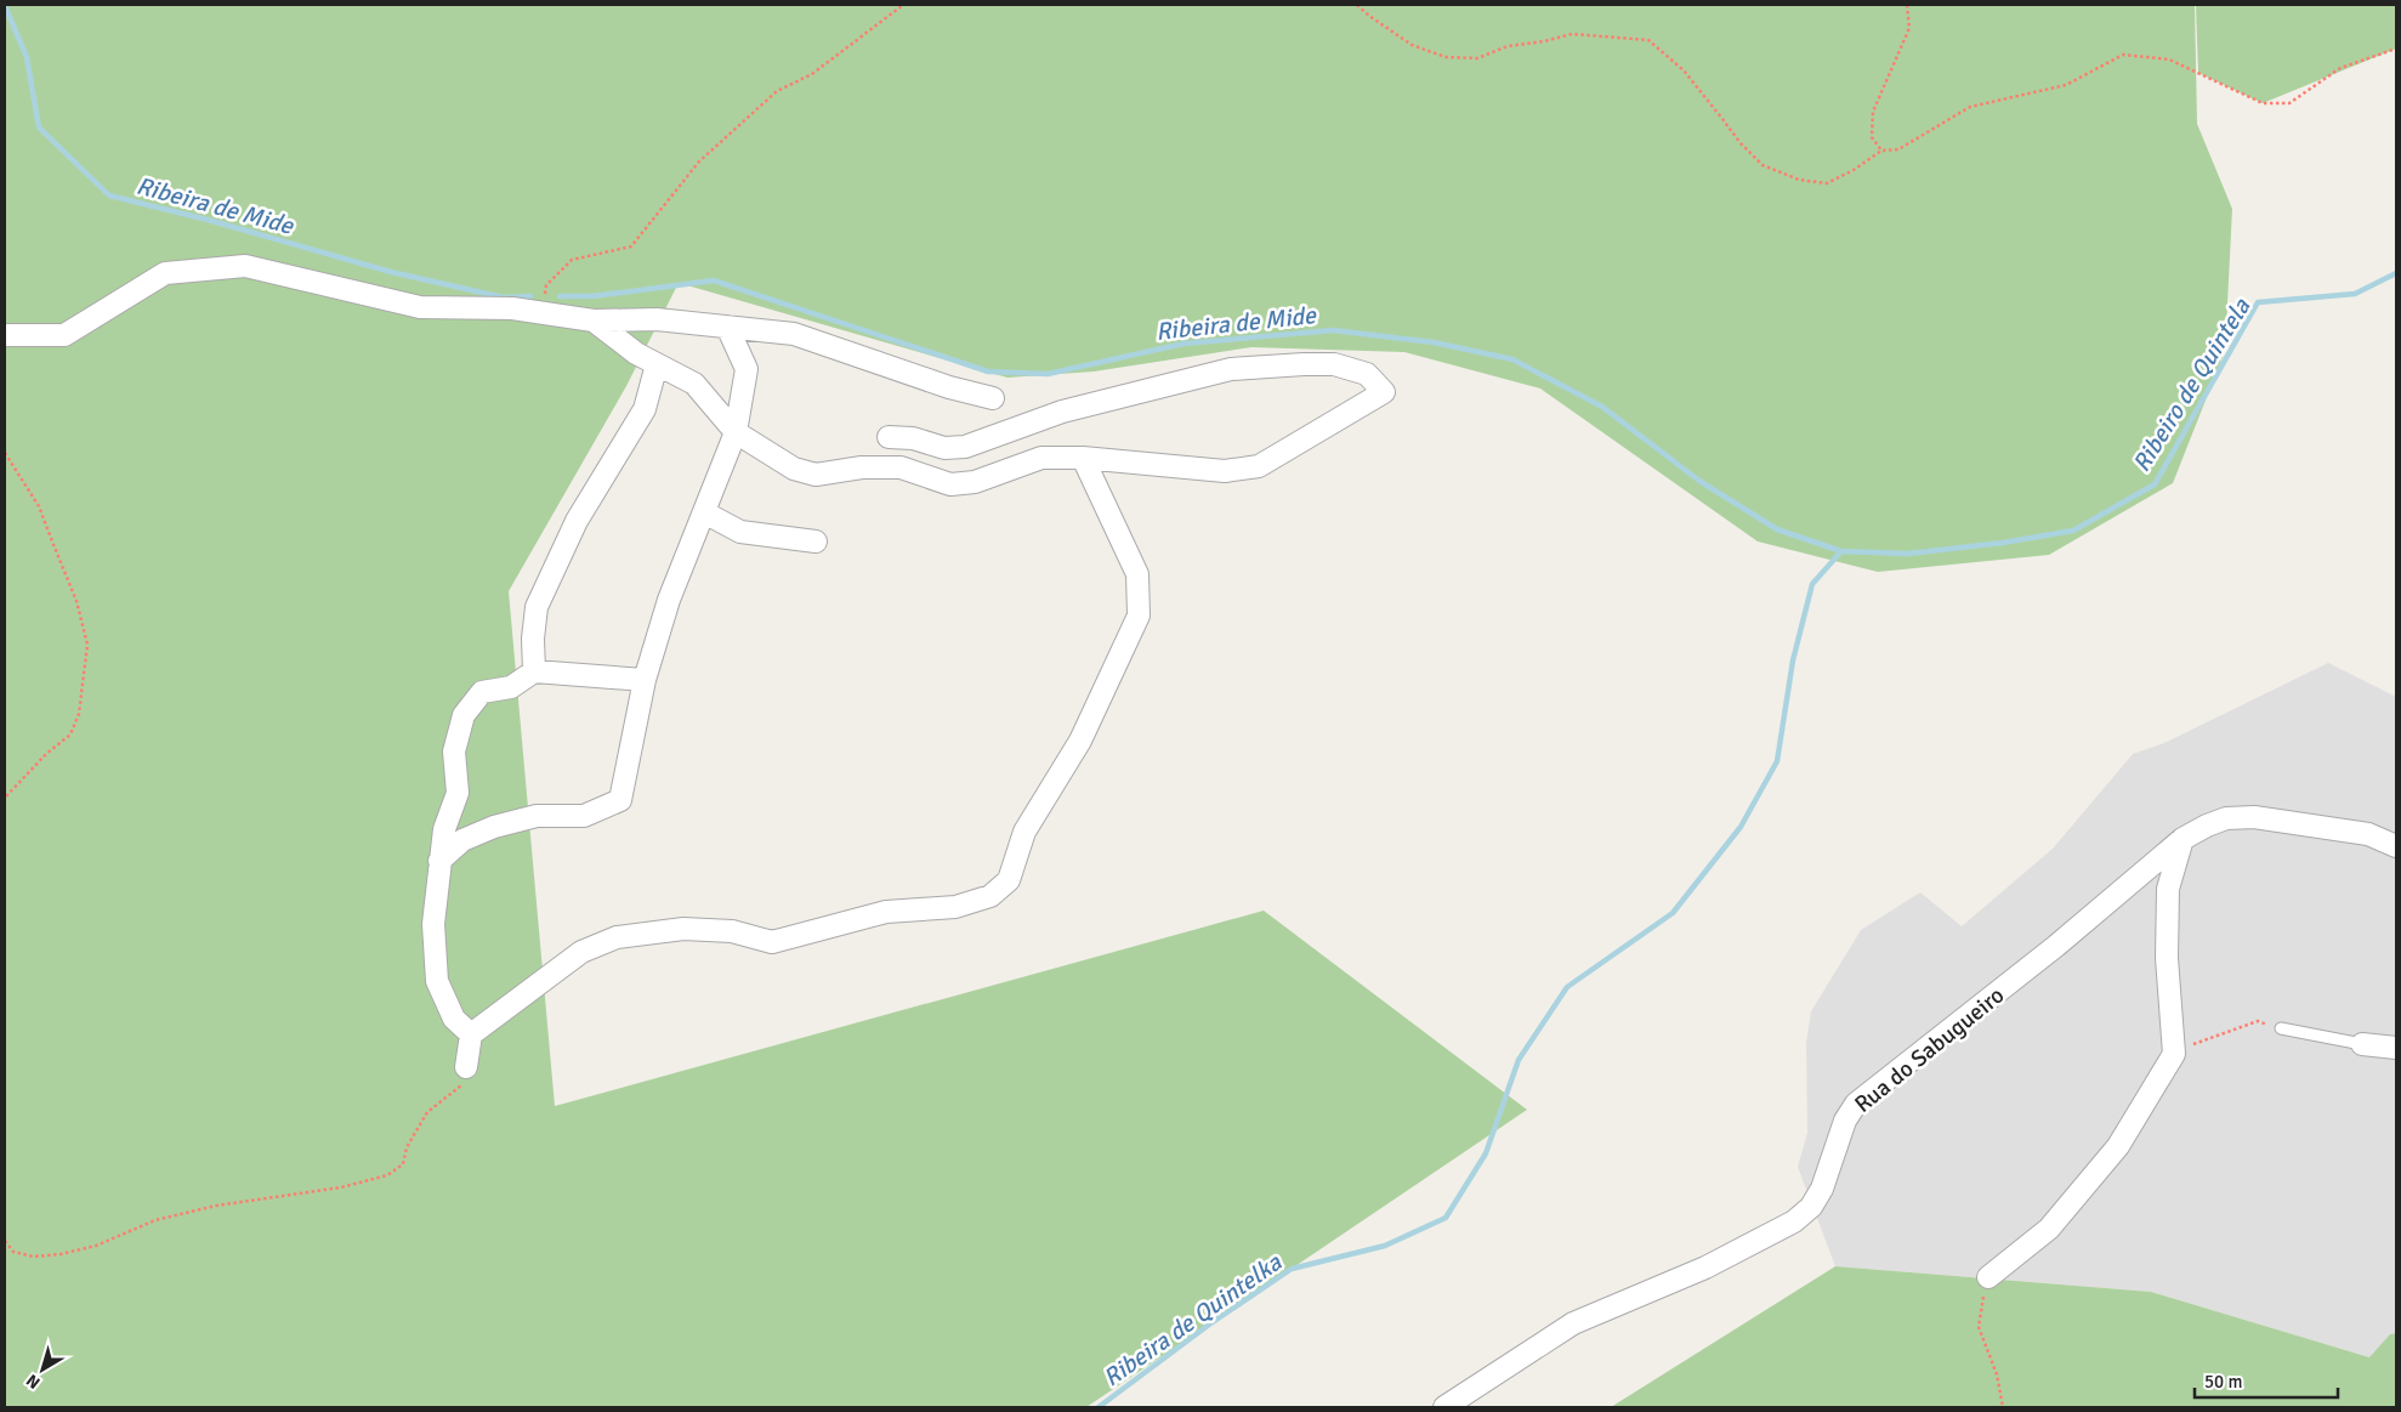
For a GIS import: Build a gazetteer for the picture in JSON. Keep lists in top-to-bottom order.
{
  "streets": {
    "street": ["Rua do Sabugueiro"]
  },
  "water": ["Ribeira de Mide", "Ribeiro de Quintela", "Ribeira de Quintelka"],
  "scale_bar": "50 m",
  "north": "bottom left"
}
